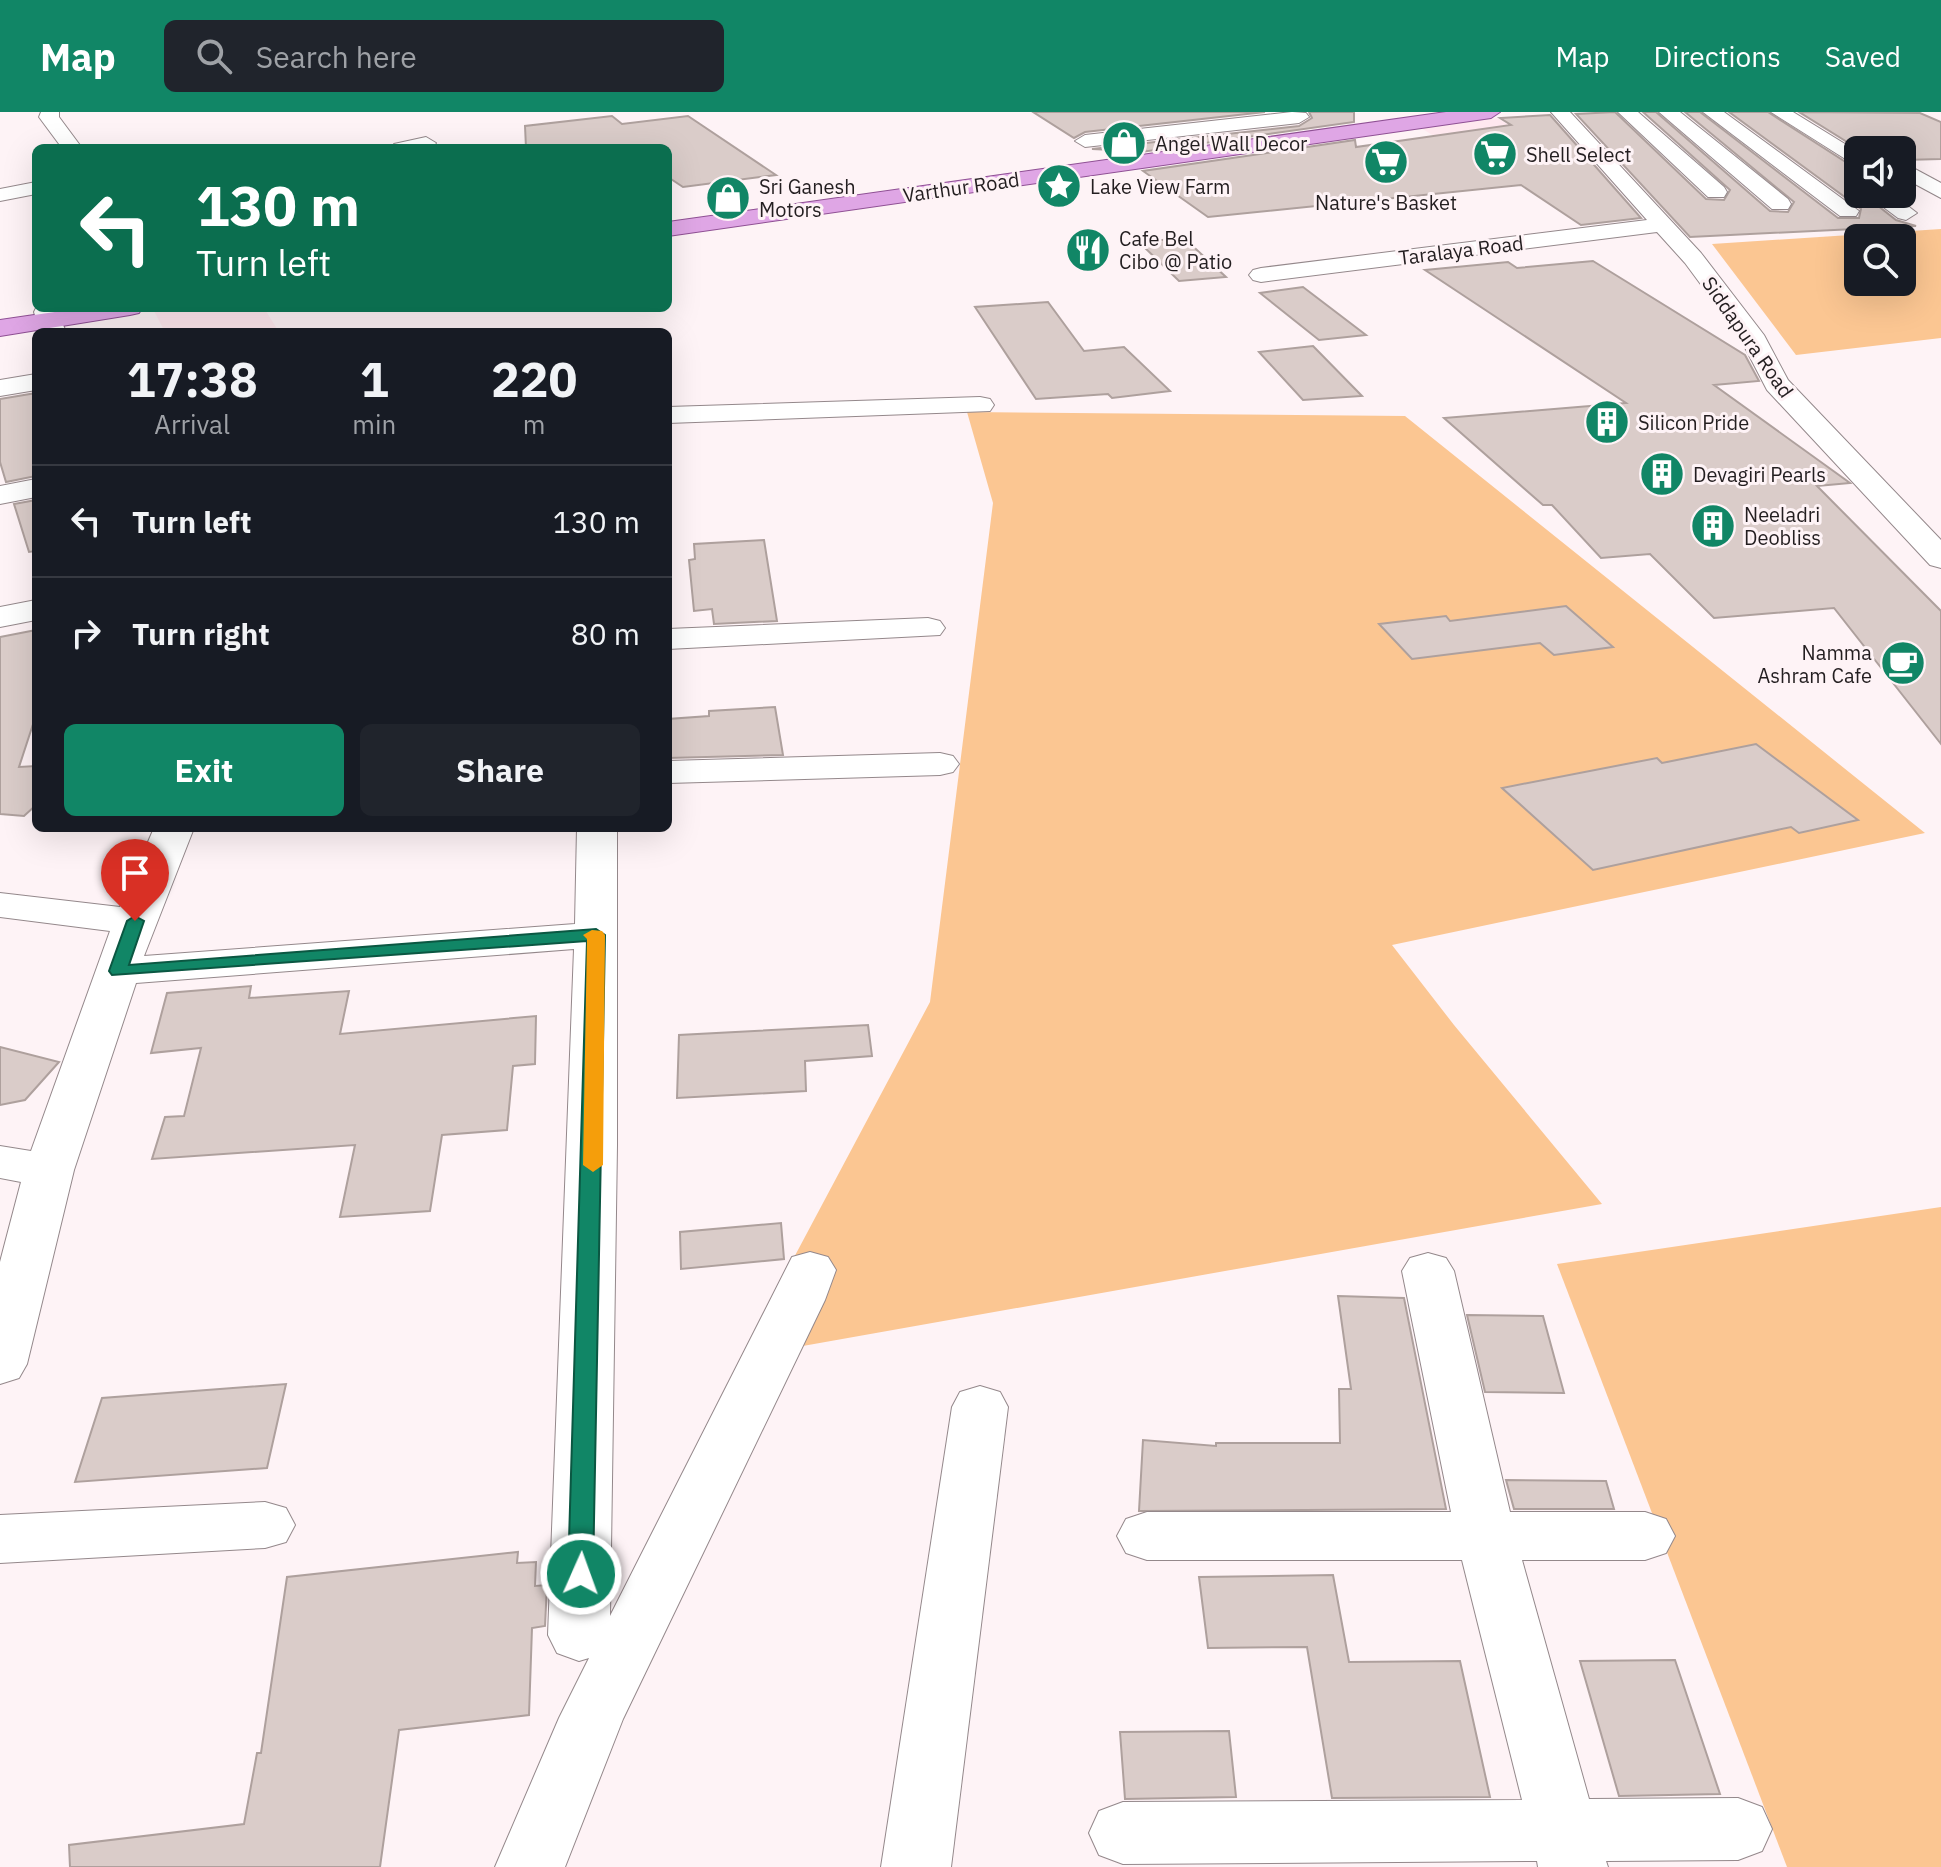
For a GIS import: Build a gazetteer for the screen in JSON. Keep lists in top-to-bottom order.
{
  "streets": {
    "main road": ["Varthur Road"],
    "street": ["Taralaya Road", "Siddapura Road"]
  },
  "crossings": [
    ["Taralaya Road", "Siddapura Road"]
  ],
  "places": {
    "shop": ["Angel Wall Decor", "Sri Ganesh Motors"],
    "supermarket": ["Shell Select", "Nature's Basket"],
    "place": ["Lake View Farm"],
    "restaurant": ["Cafe Bel Cibo @ Patio"],
    "building": ["Silicon Pride", "Devagiri Pearls", "Neeladri Deobliss"],
    "cafe": ["Namma Ashram Cafe"]
  },
  "page": {
    "header": "Map",
    "search": "Search here",
    "nav": ["Map", "Directions", "Saved"],
    "turn": ["130 m", "Turn left"],
    "eta": [
      "17:38",
      "Arrival",
      "1",
      "min",
      "220",
      "m"
    ],
    "list": [
      {
        "name": "Turn left",
        "value": "130 m"
      },
      {
        "name": "Turn right",
        "value": "80 m"
      }
    ],
    "buttons": ["Exit", "Share"]
  }
}
